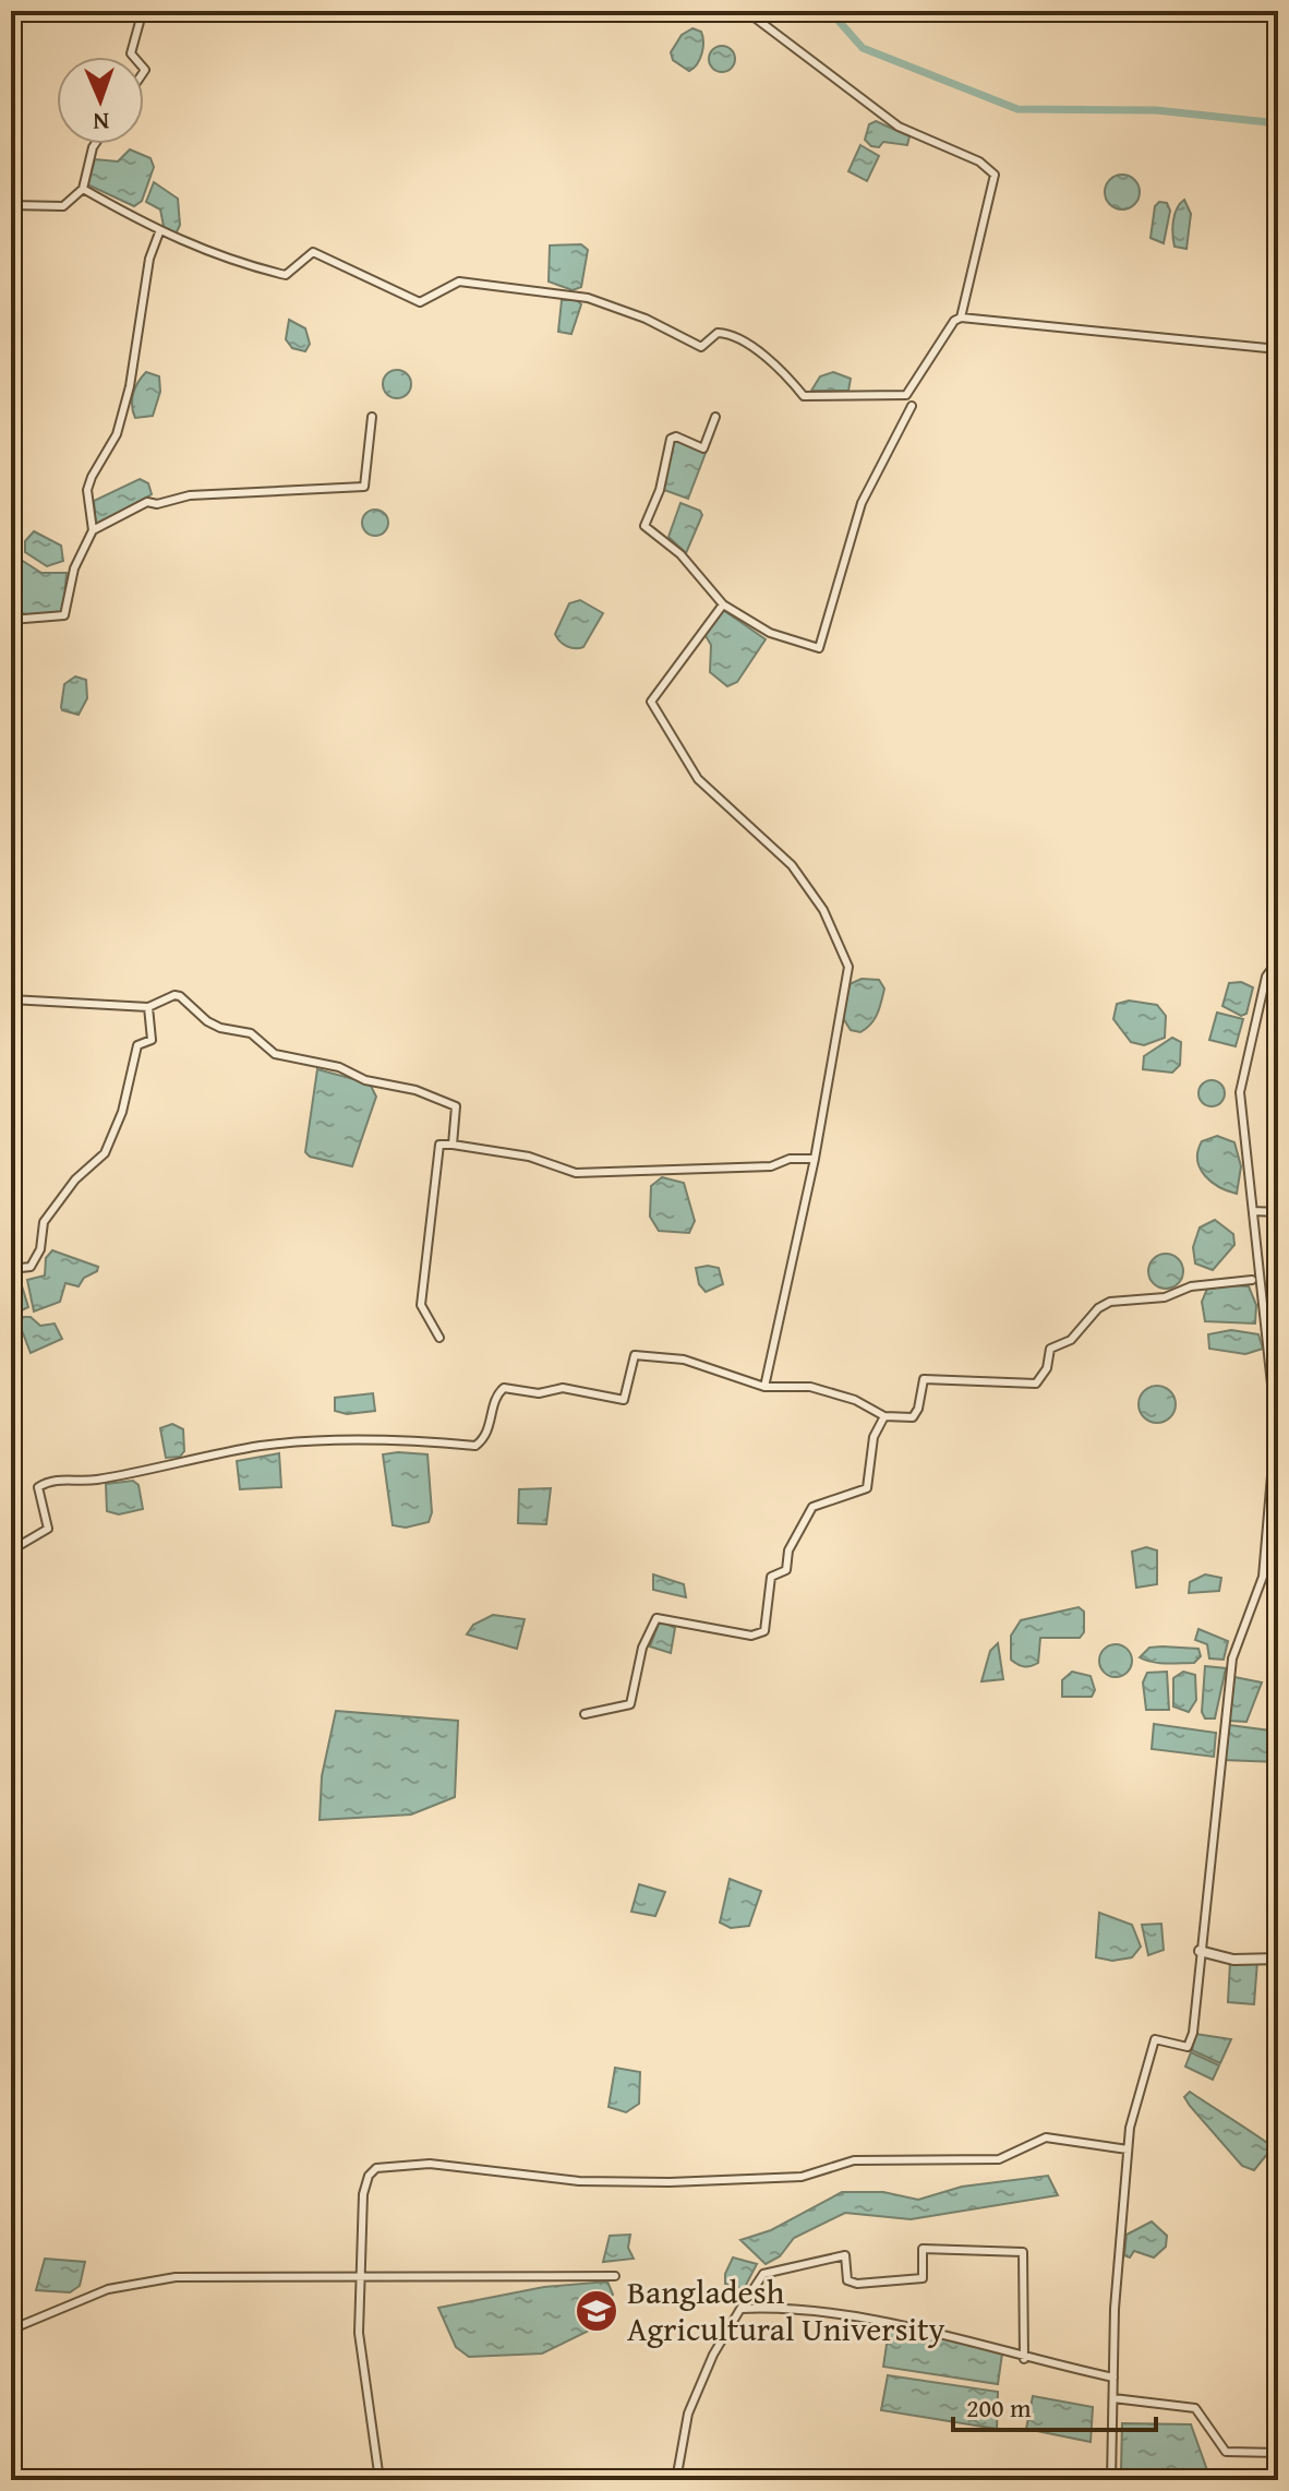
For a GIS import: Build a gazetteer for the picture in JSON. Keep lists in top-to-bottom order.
{
  "places": {
    "school or university": ["Bangladesh Agricultural University"]
  },
  "scale_bar": "200 m",
  "north": "bottom"
}
